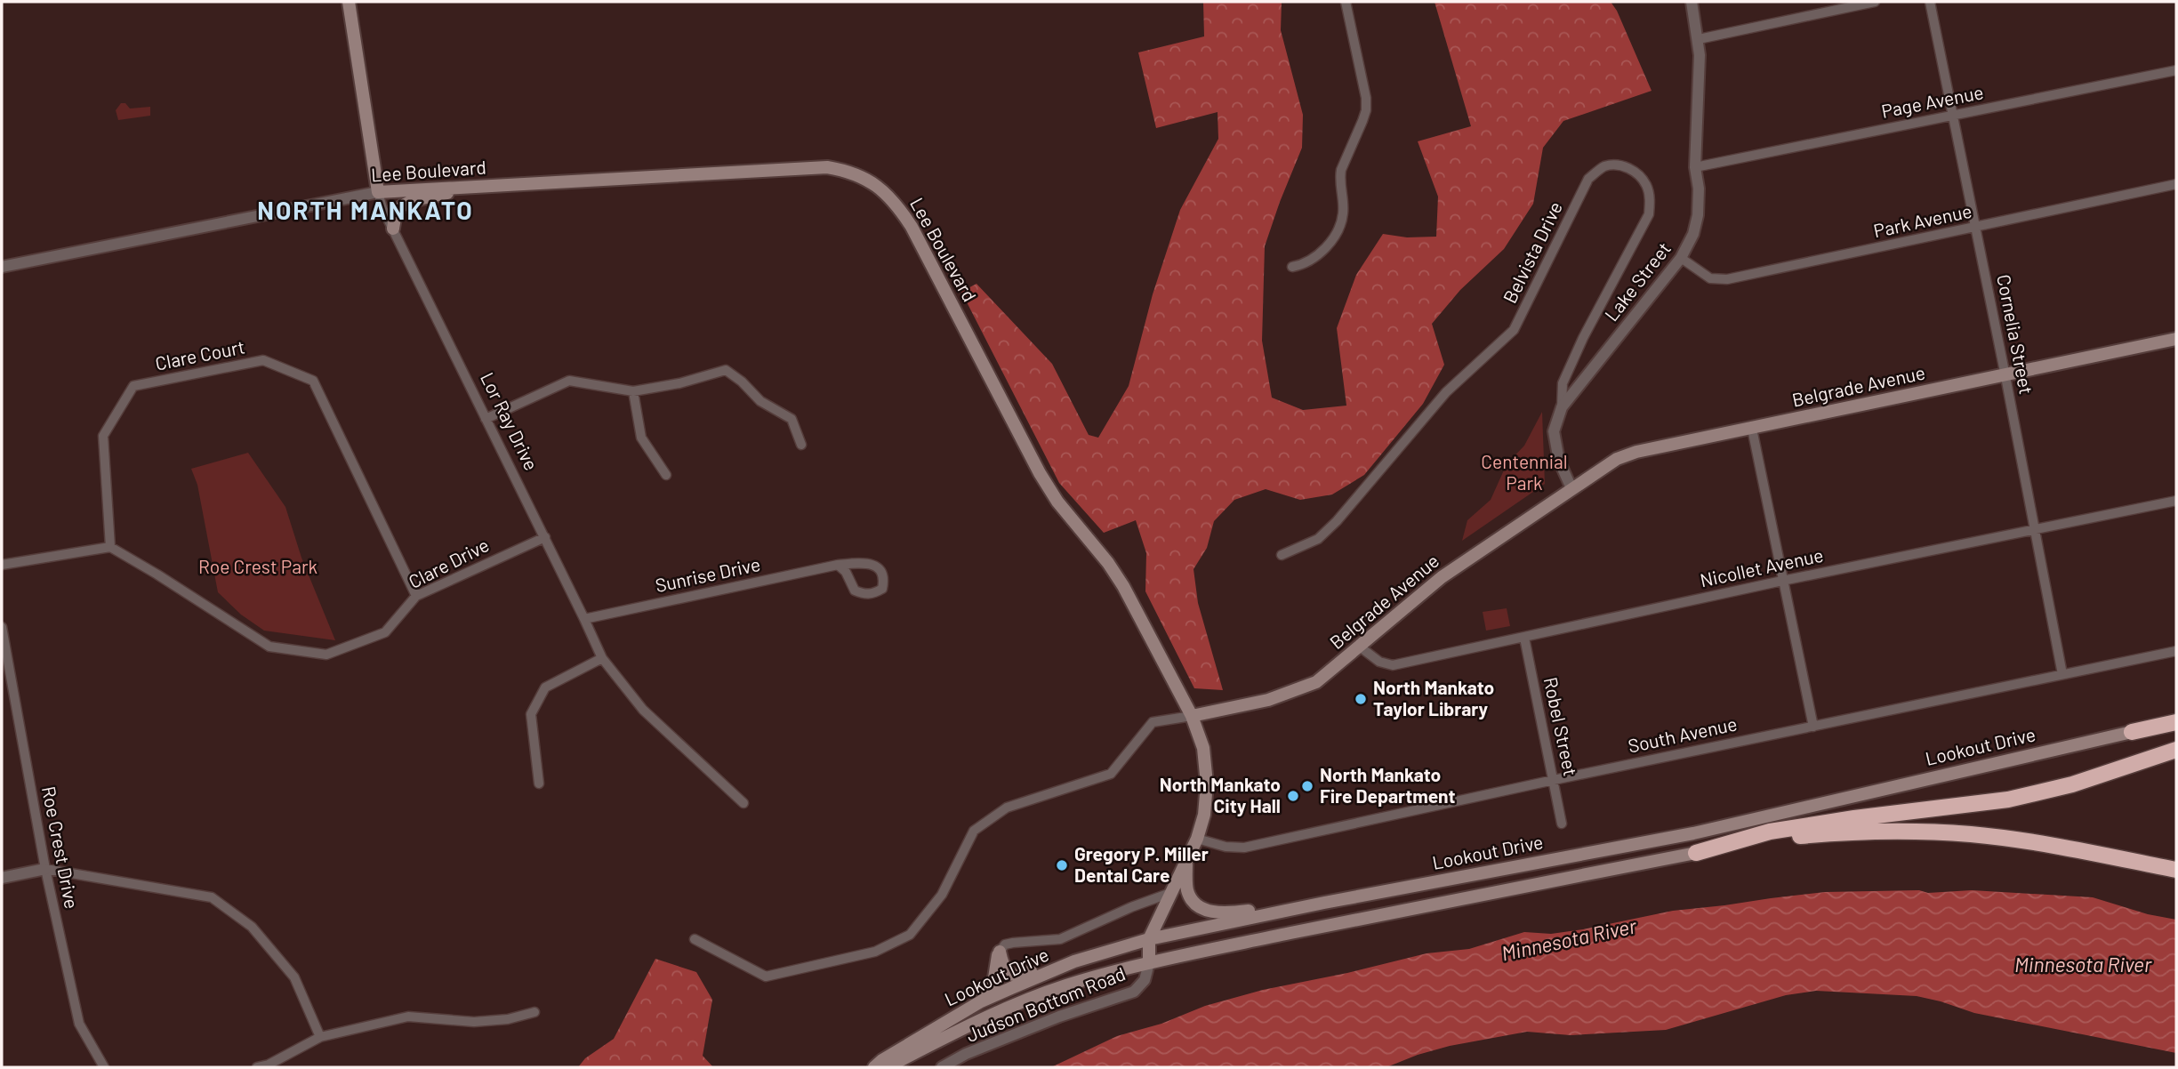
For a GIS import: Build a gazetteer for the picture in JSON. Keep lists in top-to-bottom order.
{
  "streets": {
    "main road": [
      "Lee Boulevard",
      "Belgrade Avenue",
      "Lor Ray Drive",
      "Lookout Drive"
    ],
    "street": [
      "Page Avenue",
      "Park Avenue",
      "Belvista Drive",
      "Lake Street",
      "Cornelia Street",
      "Clare Court",
      "Clare Drive",
      "Nicollet Avenue",
      "Sunrise Drive",
      "Robel Street",
      "South Avenue",
      "Roe Crest Drive",
      "Judson Bottom Road"
    ]
  },
  "crossings": [
    ["Page Avenue", "Lake Street"],
    ["Page Avenue", "Cornelia Street"],
    ["Lee Boulevard", "Belgrade Avenue"],
    ["Lee Boulevard", "Lor Ray Drive"],
    ["Lee Boulevard", "South Avenue"],
    ["Lee Boulevard", "Lookout Drive"],
    ["Lee Boulevard", "Judson Bottom Road"],
    ["Park Avenue", "Lake Street"],
    ["Park Avenue", "Cornelia Street"],
    ["Belvista Drive", "Lake Street"],
    ["Lake Street", "Belgrade Avenue"],
    ["Cornelia Street", "Belgrade Avenue"],
    ["Cornelia Street", "Nicollet Avenue"],
    ["Cornelia Street", "South Avenue"],
    ["Clare Court", "Clare Drive"],
    ["Belgrade Avenue", "Nicollet Avenue"],
    ["Lor Ray Drive", "Clare Drive"],
    ["Lor Ray Drive", "Sunrise Drive"],
    ["Nicollet Avenue", "Robel Street"],
    ["Robel Street", "South Avenue"],
    ["Lookout Drive", "Judson Bottom Road"]
  ],
  "districts": ["NORTH MANKATO"],
  "water": ["Minnesota River"],
  "parks": ["Centennial Park", "Roe Crest Park"],
  "places": [
    "North Mankato Taylor Library",
    "North Mankato Fire Department",
    "North Mankato City Hall",
    "Gregory P. Miller Dental Care"
  ]
}
